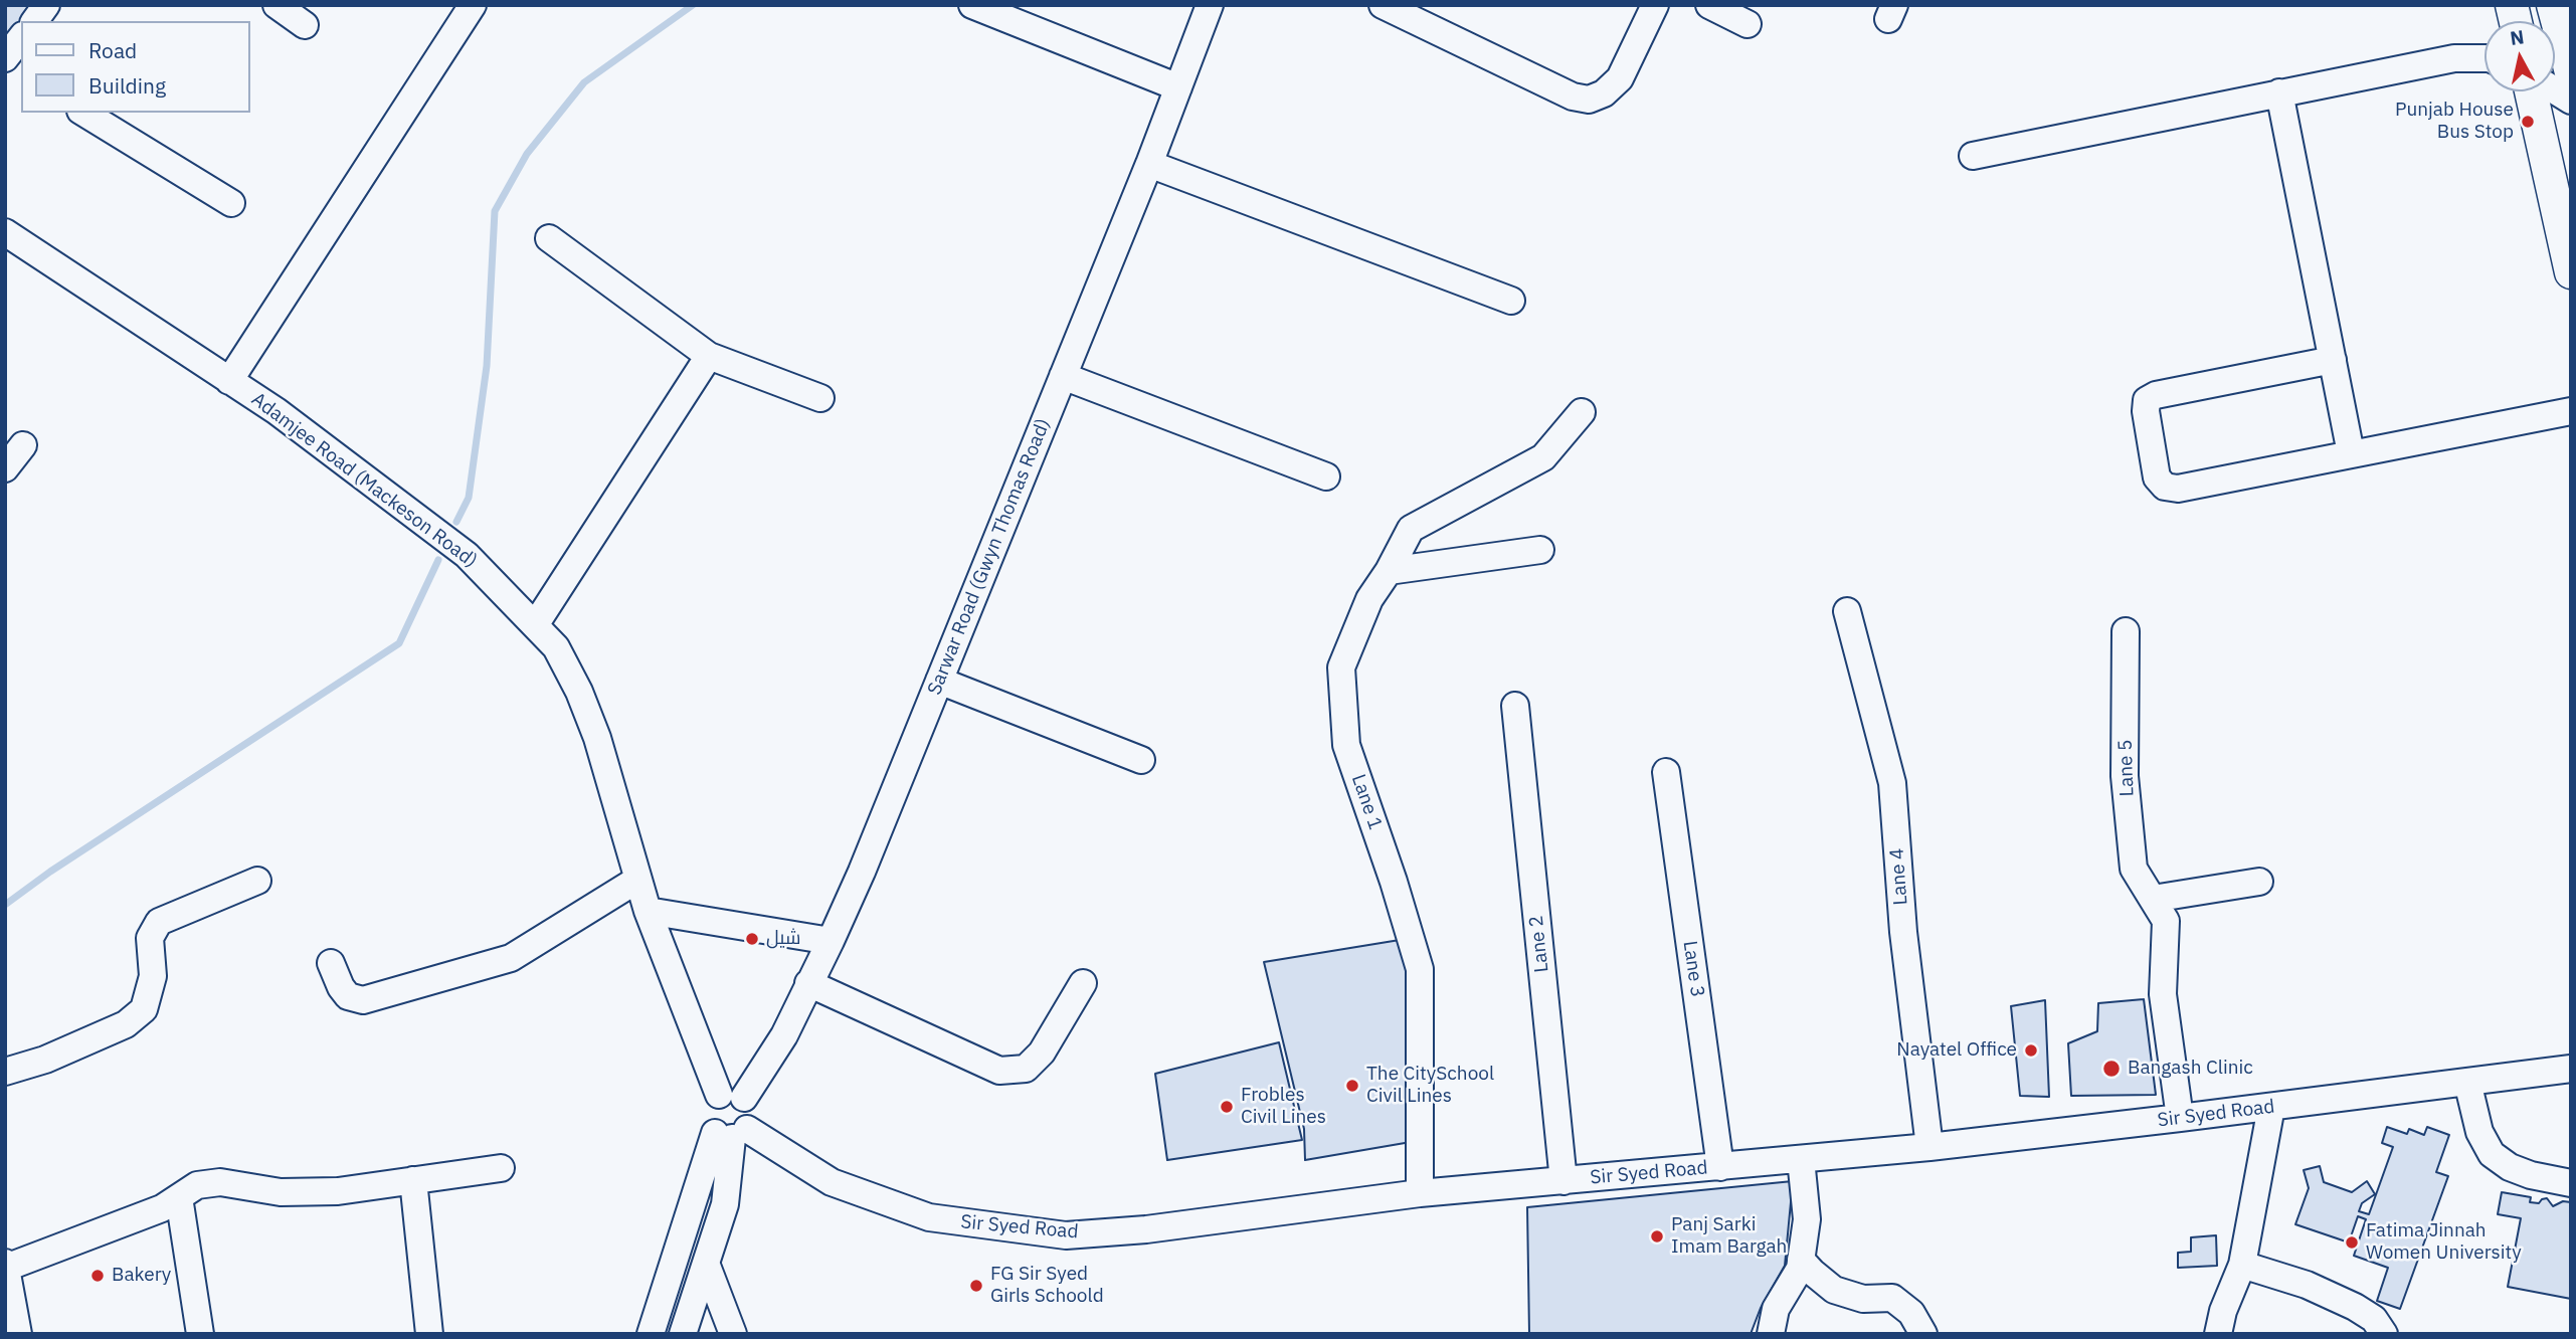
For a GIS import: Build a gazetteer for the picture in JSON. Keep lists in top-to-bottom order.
{
  "streets": {
    "street": [
      "Adamjee Road (Mackeson Road)",
      "Sarwar Road (Gwyn Thomas Road)",
      "Lane 5",
      "Lane 1",
      "Lane 4",
      "Lane 2",
      "Lane 3",
      "Sir Syed Road"
    ]
  },
  "crossings": [
    ["Adamjee Road (Mackeson Road)", "Sarwar Road (Gwyn Thomas Road)"],
    ["Adamjee Road (Mackeson Road)", "Sir Syed Road"],
    ["Sarwar Road (Gwyn Thomas Road)", "Sir Syed Road"],
    ["Lane 5", "Sir Syed Road"],
    ["Lane 1", "Sir Syed Road"],
    ["Lane 4", "Sir Syed Road"],
    ["Lane 2", "Sir Syed Road"],
    ["Lane 3", "Sir Syed Road"]
  ],
  "places": [
    "Punjab House Bus Stop",
    "شیل",
    "Nayatel Office",
    "Bangash Clinic",
    "The CitySchool Civil Lines",
    "Frobles Civil Lines",
    "Panj Sarki Imam Bargah",
    "Fatima Jinnah Women University",
    "Bakery",
    "FG Sir Syed Girls Schoold"
  ],
  "legend": ["Road", "Building"],
  "north": "top"
}
